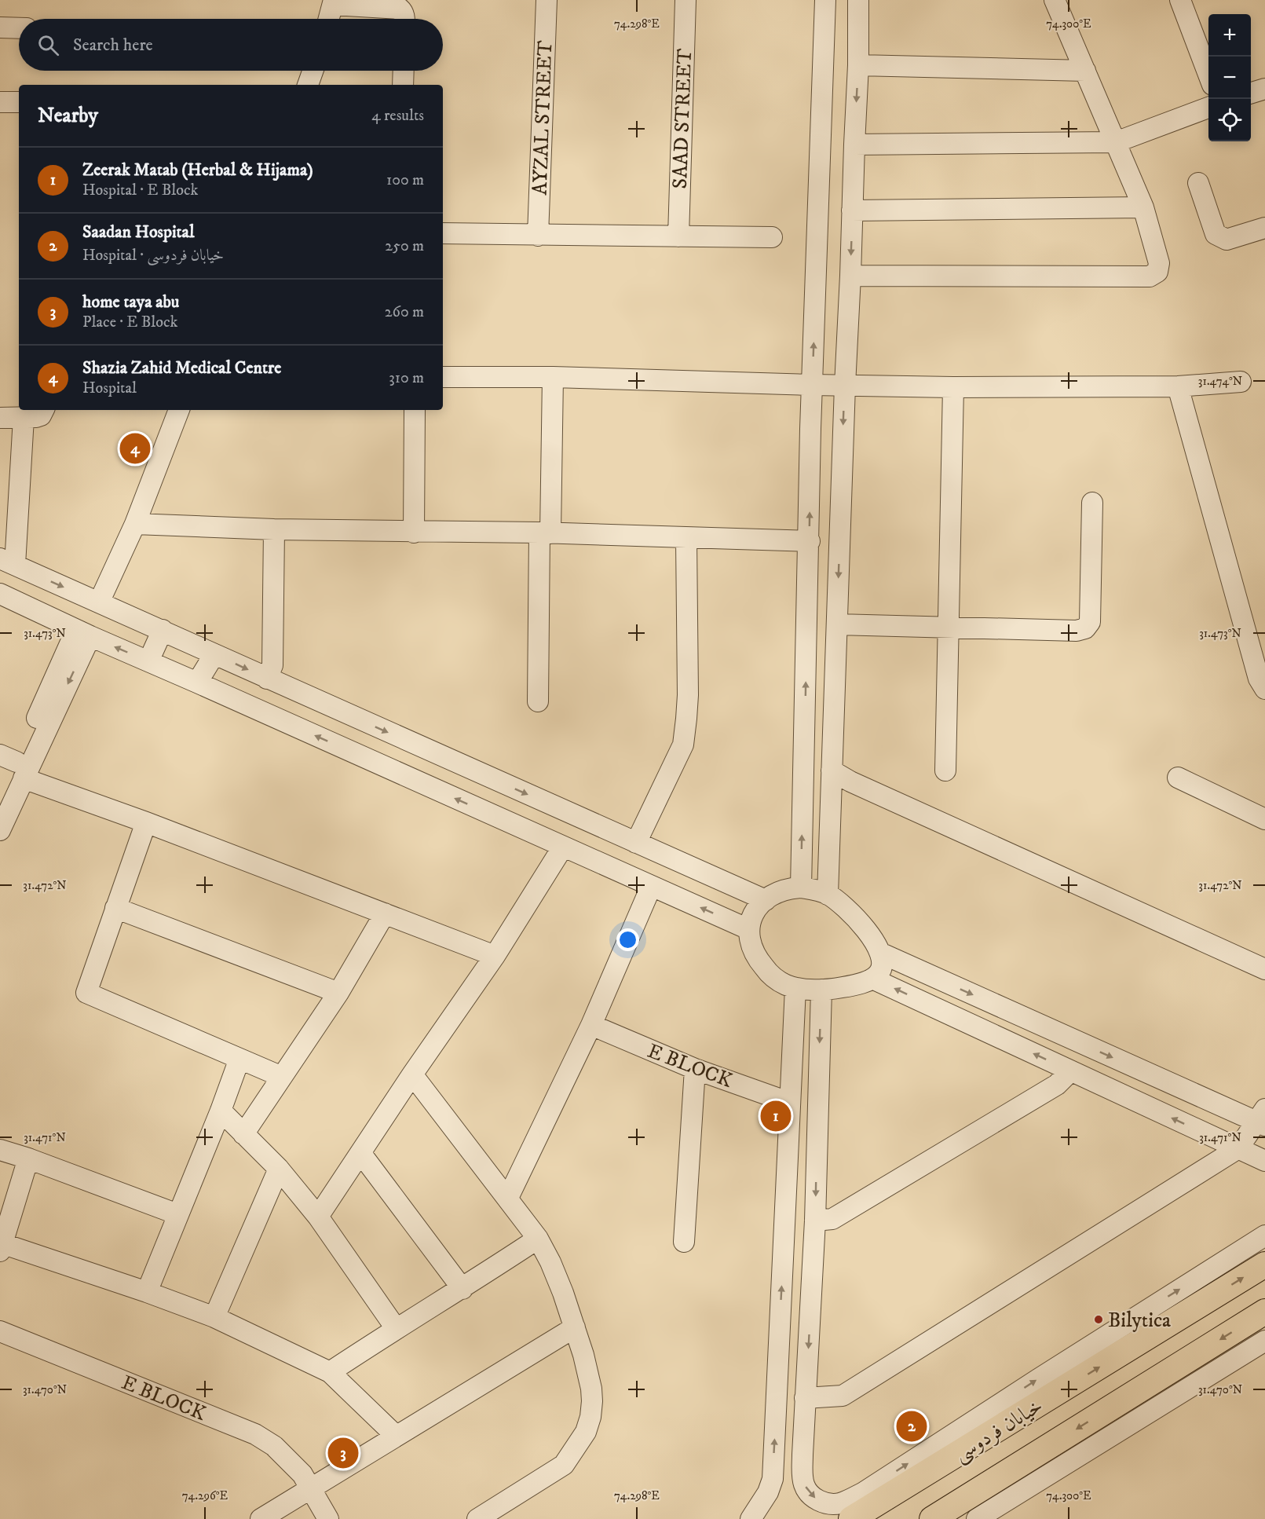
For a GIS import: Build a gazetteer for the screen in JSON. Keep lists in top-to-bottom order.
{
  "streets": {
    "main road": ["خیابان فردوسی"],
    "street": ["AYZAL STREET", "SAAD STREET", "E BLOCK"]
  },
  "places": ["Bilytica"],
  "page": {
    "map_buttons": ["+", "−"],
    "search": "Search here",
    "heading": ["Nearby", "4 results"],
    "list": [
      {
        "mark": "1",
        "name": "Zeerak Matab (Herbal & Hijama)",
        "note": "Hospital · E Block",
        "value": "100 m"
      },
      {
        "mark": "2",
        "name": "Saadan Hospital",
        "note": "Hospital · خیابان فردوسی",
        "value": "250 m"
      },
      {
        "mark": "3",
        "name": "home taya abu",
        "note": "Place · E Block",
        "value": "260 m"
      },
      {
        "mark": "4",
        "name": "Shazia Zahid Medical Centre",
        "note": "Hospital",
        "value": "310 m"
      }
    ],
    "pins": [
      "4",
      "1",
      "2",
      "3"
    ]
  },
  "coordinates": [
    "74.298°E",
    "74.300°E",
    "31.474°N",
    "31.473°N",
    "31.472°N",
    "31.471°N",
    "31.470°N",
    "74.296°E"
  ]
}
